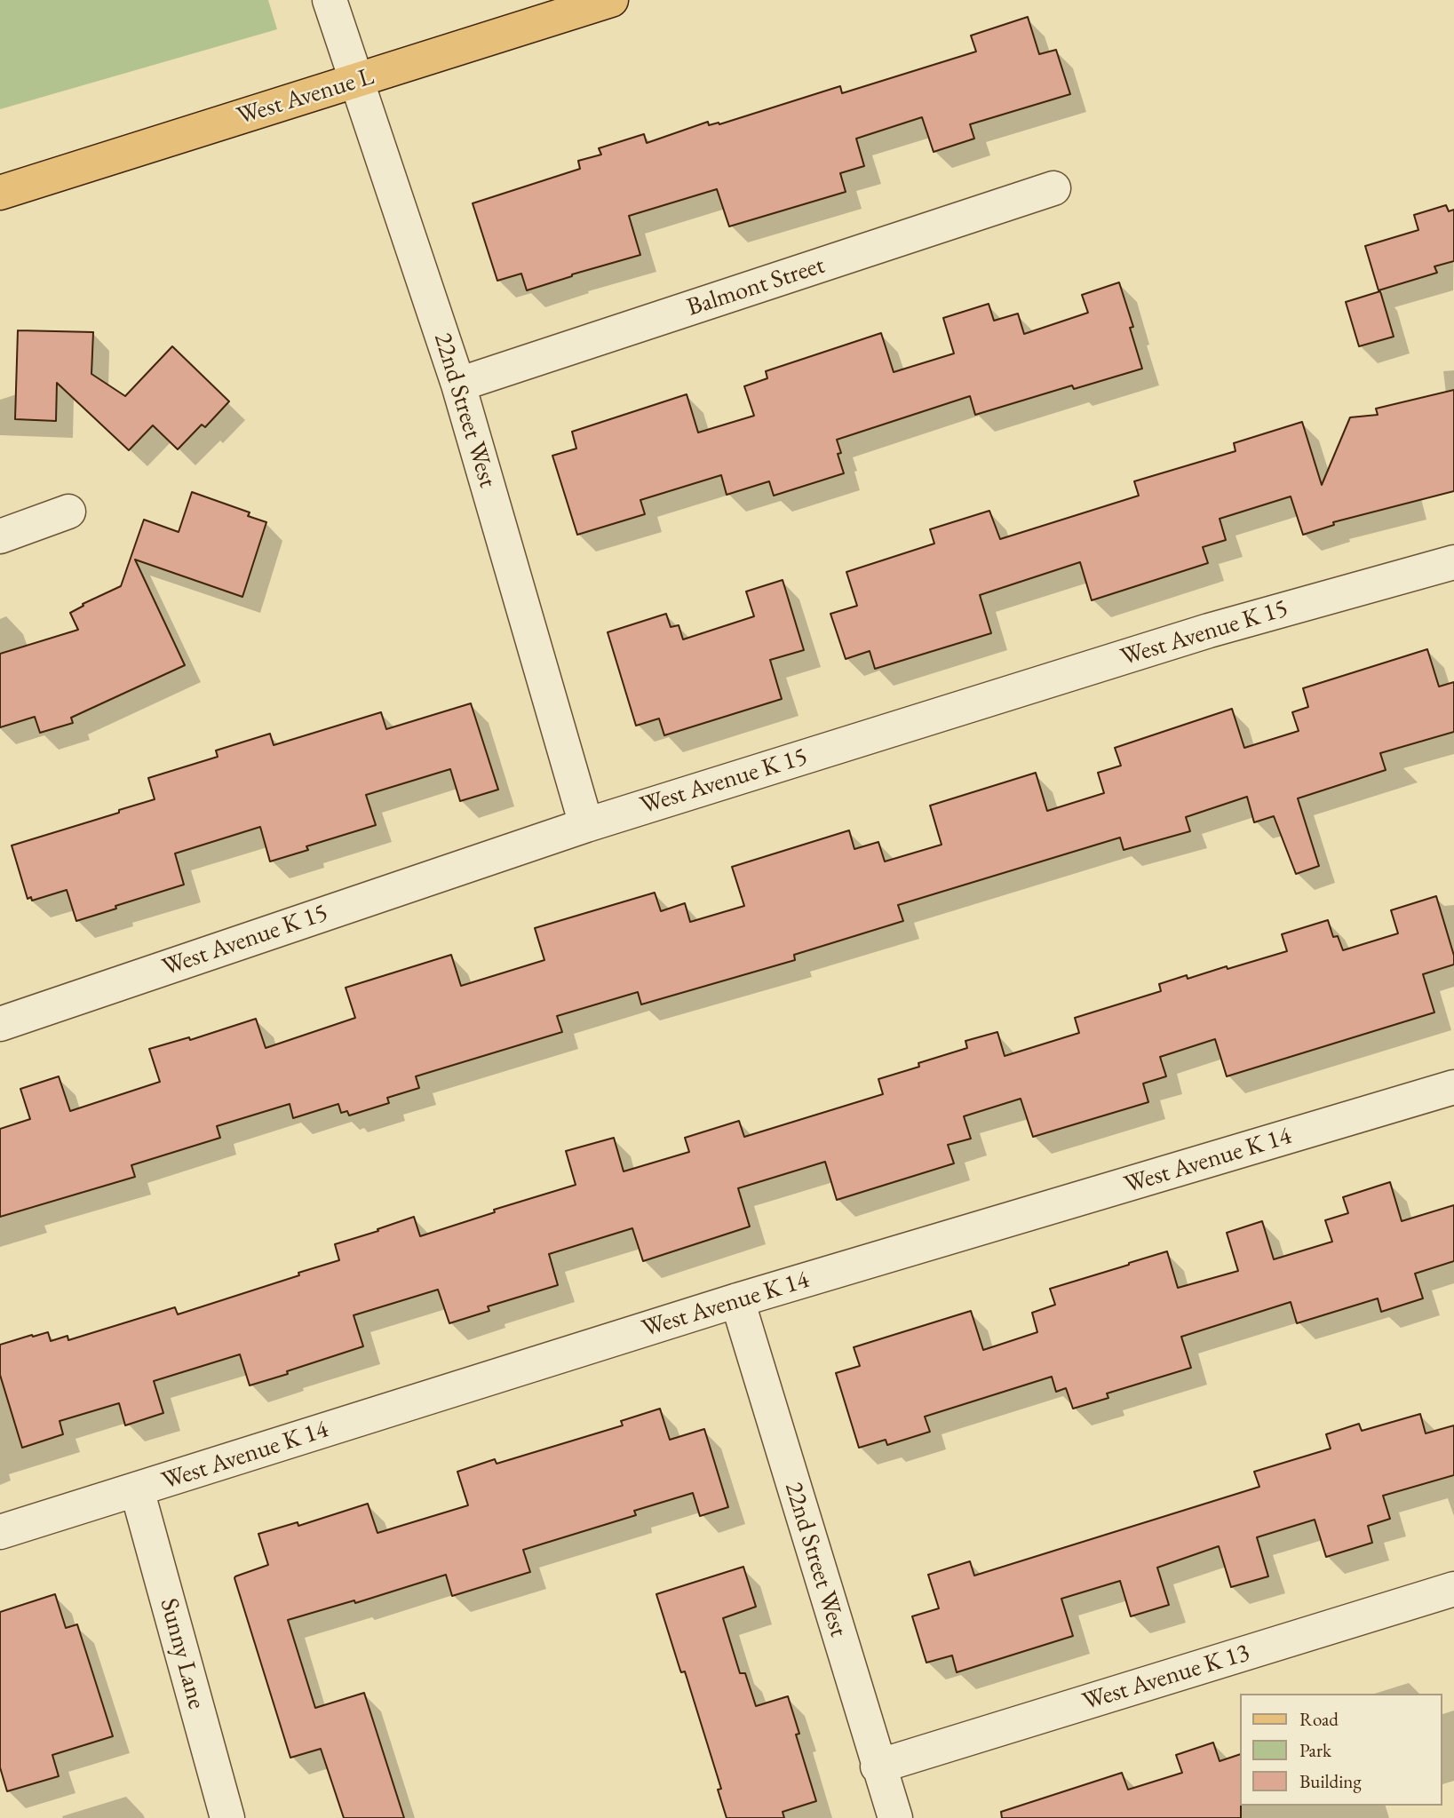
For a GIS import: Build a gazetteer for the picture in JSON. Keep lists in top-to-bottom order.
{
  "streets": {
    "main road": ["West Avenue L"],
    "street": [
      "Balmont Street",
      "22nd Street West",
      "West Avenue K 15",
      "West Avenue K 14",
      "Sunny Lane",
      "West Avenue K 13"
    ]
  },
  "crossings": [
    ["West Avenue L", "22nd Street West"],
    ["Balmont Street", "22nd Street West"],
    ["22nd Street West", "West Avenue K 15"],
    ["22nd Street West", "West Avenue K 14"],
    ["22nd Street West", "West Avenue K 13"],
    ["West Avenue K 14", "Sunny Lane"]
  ],
  "legend": ["Road", "Park", "Building"]
}
